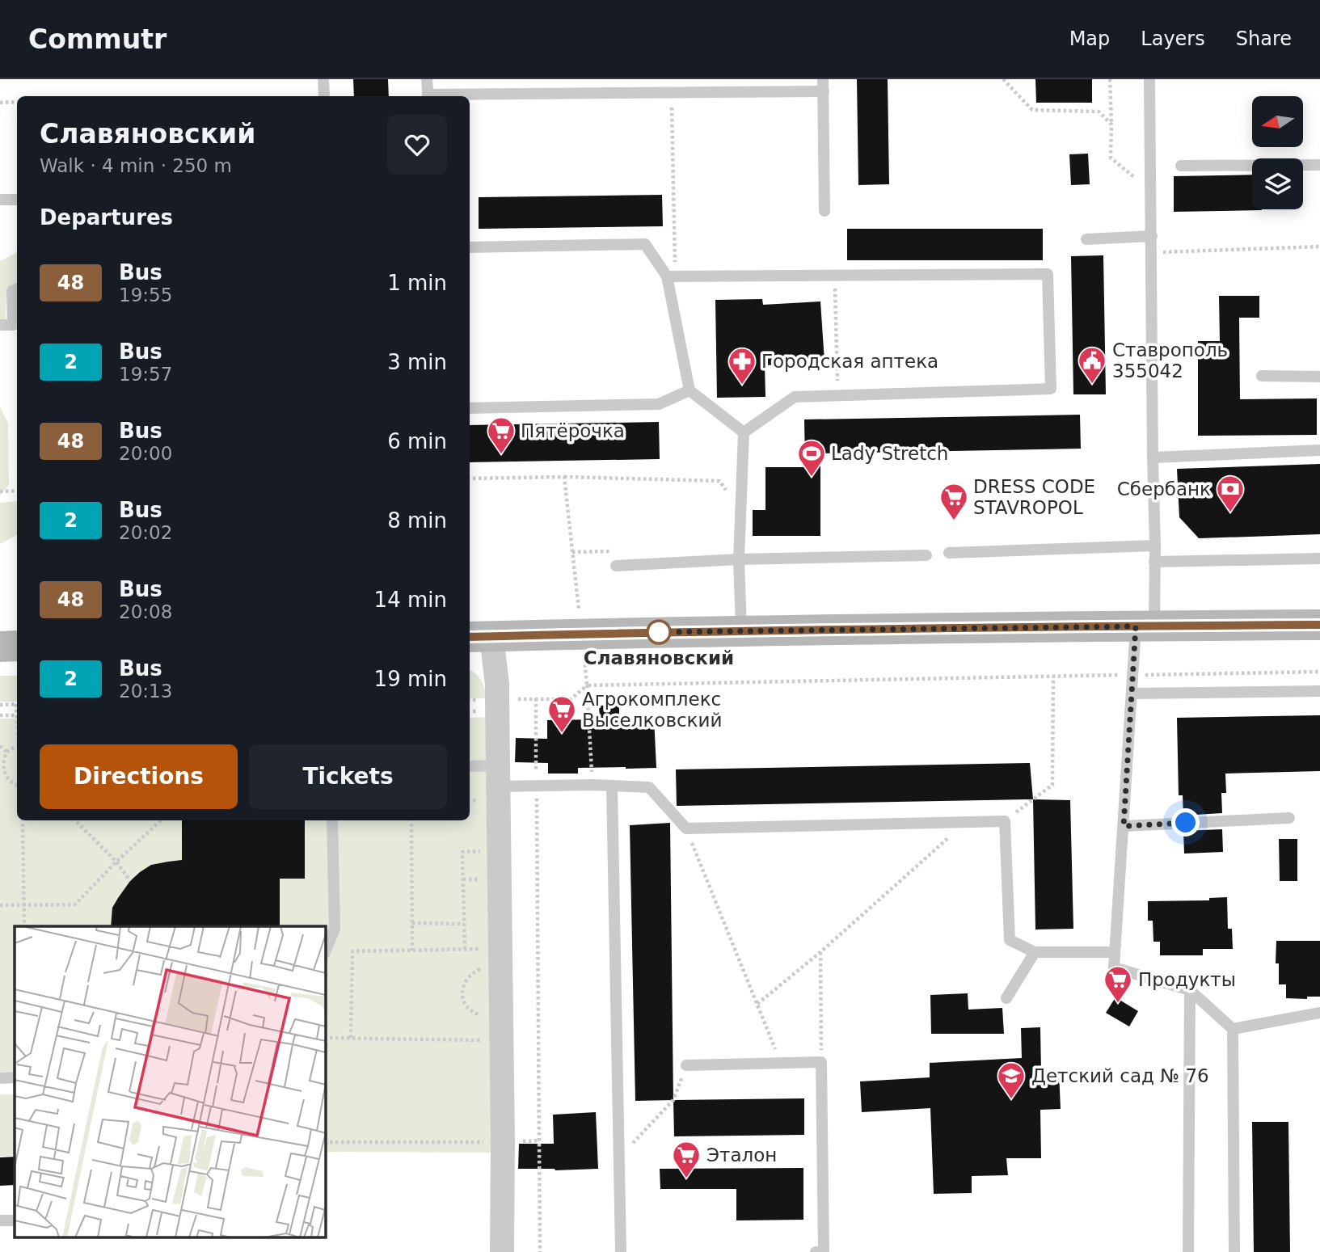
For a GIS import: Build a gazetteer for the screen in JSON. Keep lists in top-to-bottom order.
{
  "places": {
    "public building": ["Ставрополь 355042"],
    "pharmacy": ["Городская аптека"],
    "supermarket": [
      "Пятёрочка",
      "DRESS CODE STAVROPOL",
      "Агрокомплекс Выселковский",
      "Продукты",
      "Эталон"
    ],
    "sports": ["Lady Stretch"],
    "bank": ["Сбербанк"],
    "other": ["Славяновский"],
    "school or university": ["Детский сад № 76"]
  },
  "lines": ["bus line 48"],
  "north": "left",
  "page": {
    "header": "Commutr",
    "nav": ["Map", "Layers", "Share"],
    "heading": [
      ["Славяновский", "Walk · 4 min · 250 m"],
      "Departures"
    ],
    "list": [
      {
        "mark": "48",
        "name": "Bus",
        "note": "19:55",
        "value": "1 min"
      },
      {
        "mark": "2",
        "name": "Bus",
        "note": "19:57",
        "value": "3 min"
      },
      {
        "mark": "48",
        "name": "Bus",
        "note": "20:00",
        "value": "6 min"
      },
      {
        "mark": "2",
        "name": "Bus",
        "note": "20:02",
        "value": "8 min"
      },
      {
        "mark": "48",
        "name": "Bus",
        "note": "20:08",
        "value": "14 min"
      },
      {
        "mark": "2",
        "name": "Bus",
        "note": "20:13",
        "value": "19 min"
      }
    ],
    "buttons": ["Directions", "Tickets"]
  }
}
